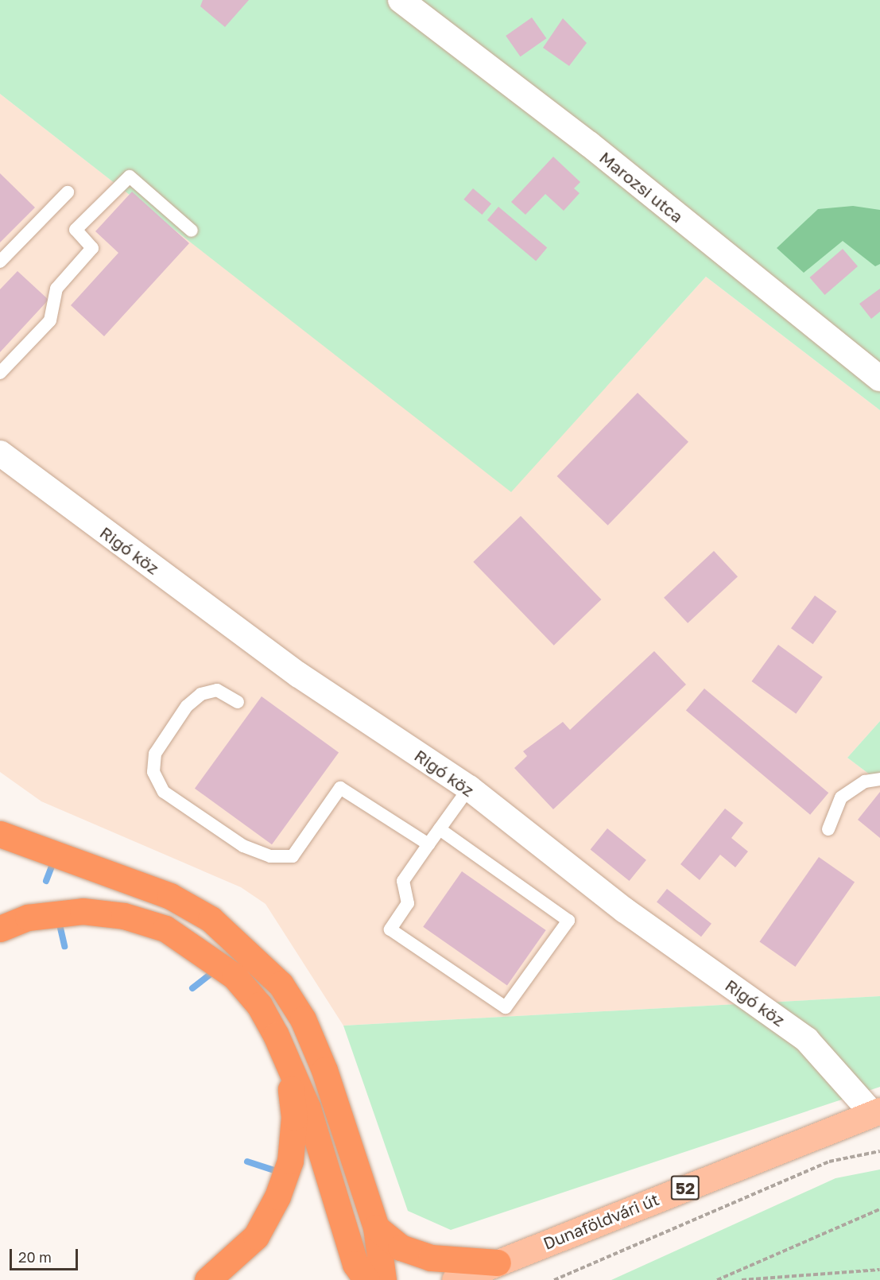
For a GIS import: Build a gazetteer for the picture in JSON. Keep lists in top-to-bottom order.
{
  "streets": {
    "main road": ["52", "Dunaföldvári út"],
    "street": ["Marozsi utca", "Rigó köz"]
  },
  "crossings": [
    ["Rigó köz", "Dunaföldvári út"]
  ],
  "scale_bar": "20 m"
}
